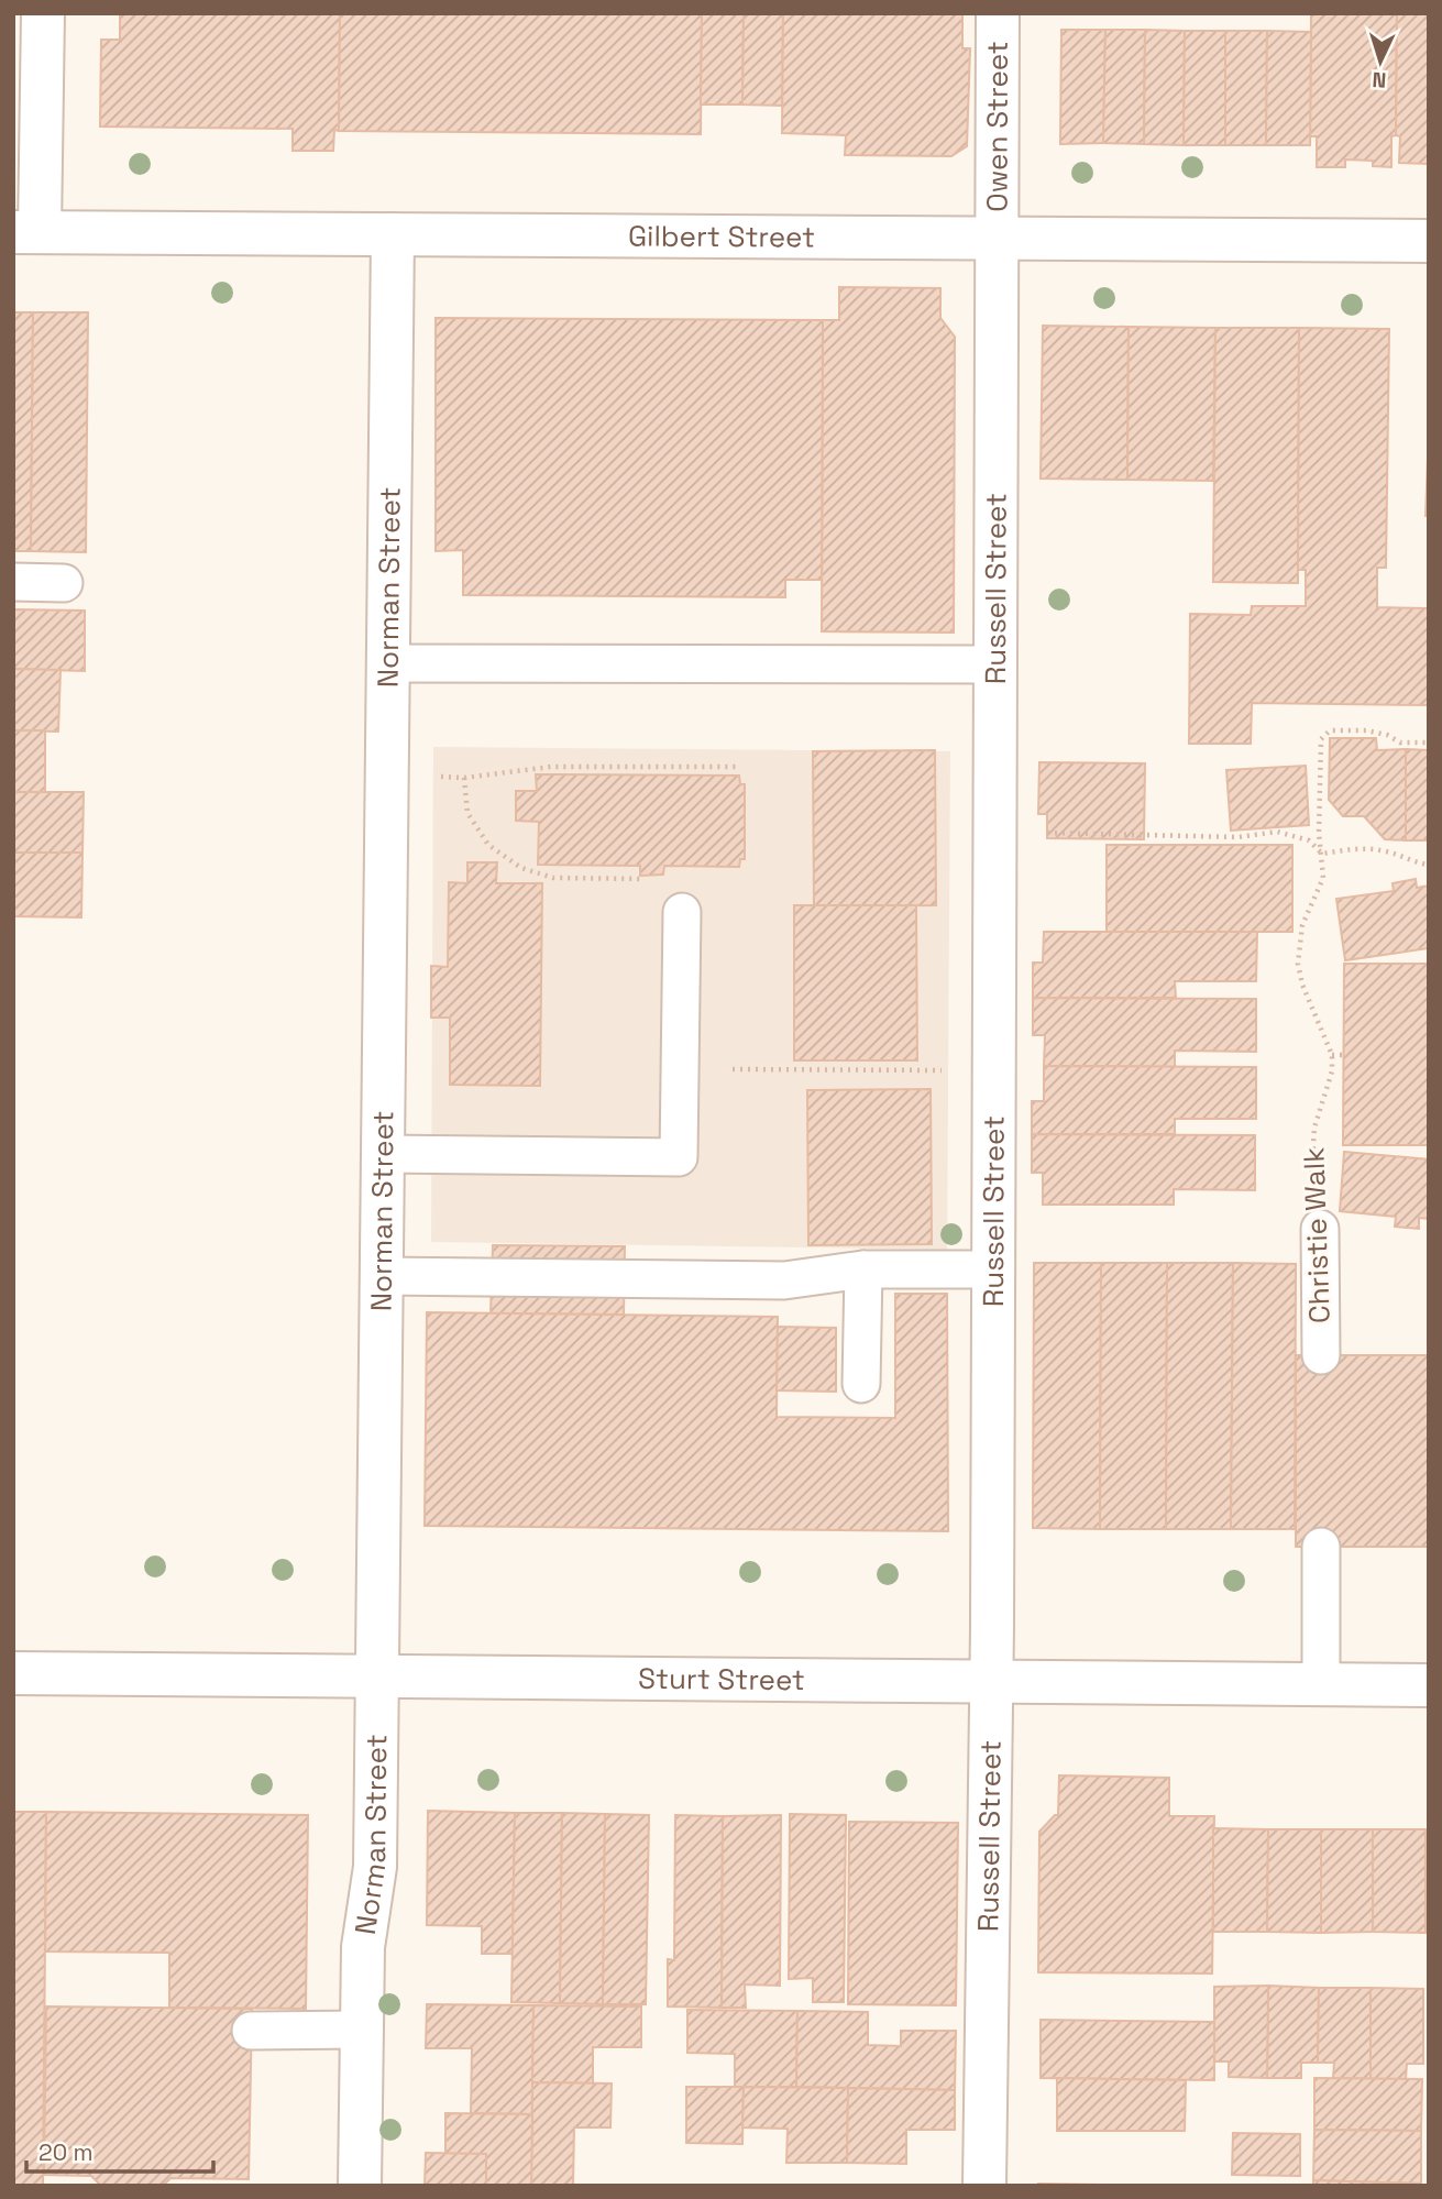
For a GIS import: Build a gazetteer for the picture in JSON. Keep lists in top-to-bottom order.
{
  "streets": {
    "street": [
      "Owen Street",
      "Gilbert Street",
      "Norman Street",
      "Russell Street",
      "Sturt Street"
    ],
    "lane": ["Christie Walk"]
  },
  "crossings": [
    ["Owen Street", "Gilbert Street"],
    ["Owen Street", "Russell Street"],
    ["Gilbert Street", "Norman Street"],
    ["Gilbert Street", "Russell Street"],
    ["Norman Street", "Sturt Street"],
    ["Russell Street", "Sturt Street"]
  ],
  "scale_bar": "20 m",
  "north": "bottom"
}
